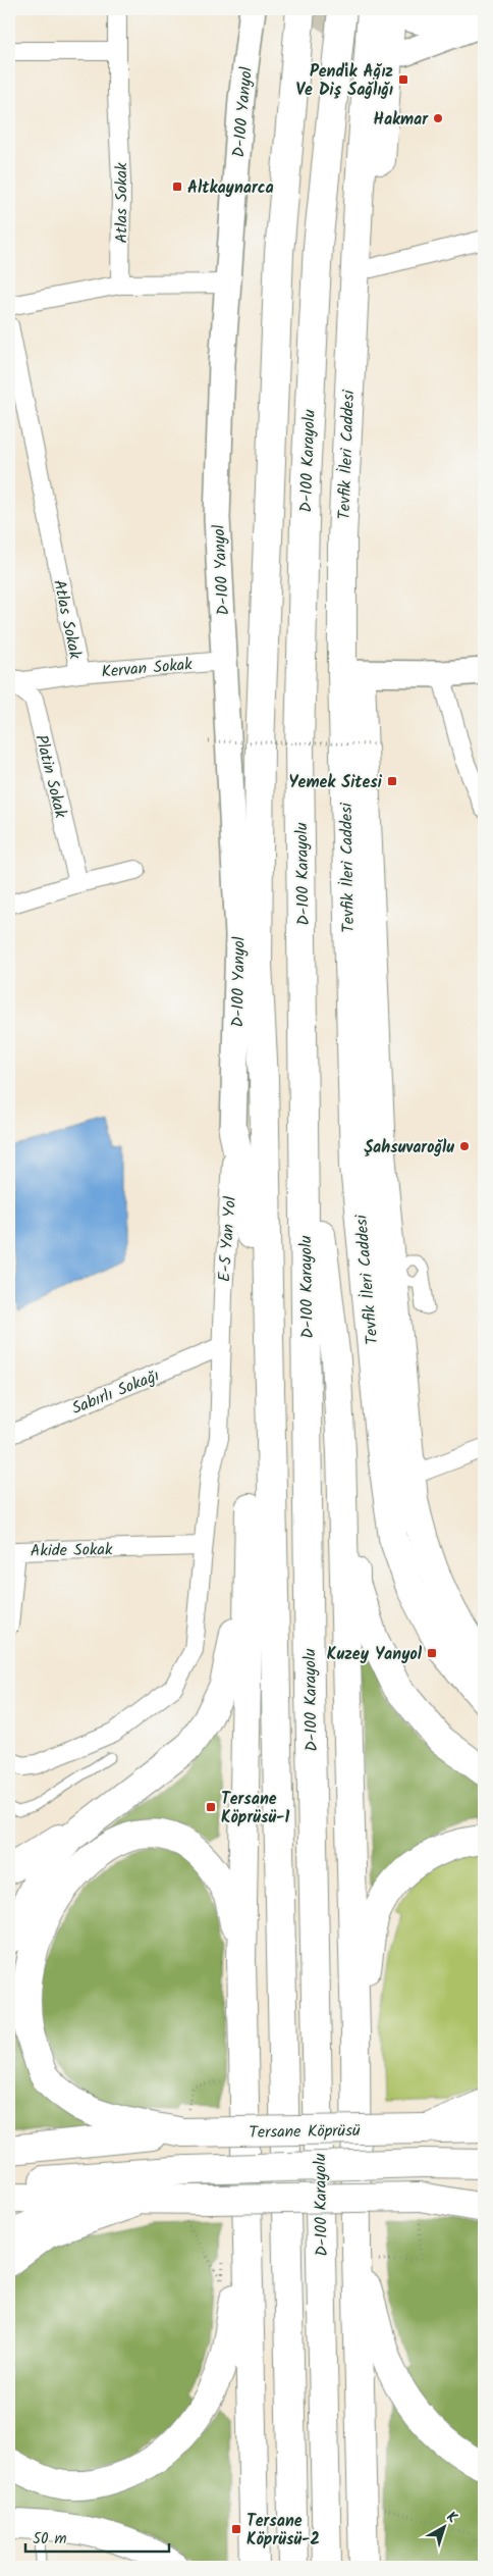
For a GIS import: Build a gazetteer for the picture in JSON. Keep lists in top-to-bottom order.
{
  "streets": {
    "main road": [
      "D-100 Yanyol",
      "Tevfik İleri Caddesi",
      "D-100 Karayolu",
      "Tersane Köprüsü"
    ],
    "street": [
      "Atlas Sokak",
      "Kervan Sokak",
      "Platin Sokak",
      "E-5 Yan Yol",
      "Sabırlı Sokağı",
      "Akide Sokak"
    ]
  },
  "crossings": [
    ["D-100 Yanyol", "Kervan Sokak"],
    ["D-100 Yanyol", "E-5 Yan Yol"],
    ["Atlas Sokak", "Kervan Sokak"],
    ["Kervan Sokak", "Platin Sokak"],
    ["E-5 Yan Yol", "Sabırlı Sokağı"],
    ["E-5 Yan Yol", "Akide Sokak"]
  ],
  "places": {
    "transit": [
      "Pendi̇k Ağız Ve Diş Sağlığı",
      "Altkaynarca",
      "Yemek Sitesi",
      "Kuzey Yanyol",
      "Tersane Köprüsü-1",
      "Tersane Köprüsü-2"
    ],
    "other": ["Hakmar", "Şahsuvaroğlu"]
  },
  "scale_bar": "50 m",
  "north": "top right"
}
